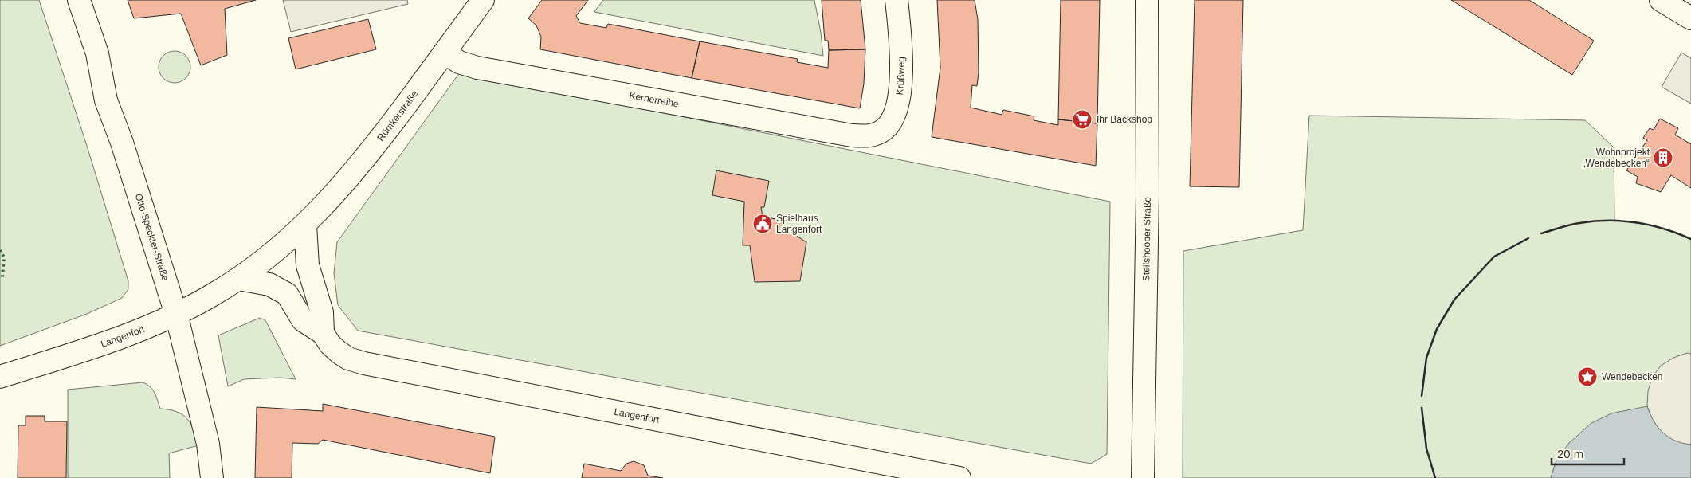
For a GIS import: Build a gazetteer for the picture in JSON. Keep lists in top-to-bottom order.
{
  "streets": {
    "street": [
      "Krüßweg",
      "Kernerreihe",
      "Rümkerstraße",
      "Otto-Speckter-Straße",
      "Steilshooper Straße",
      "Langenfort"
    ]
  },
  "crossings": [
    ["Krüßweg", "Kernerreihe"],
    ["Kernerreihe", "Rümkerstraße"],
    ["Rümkerstraße", "Langenfort"],
    ["Otto-Speckter-Straße", "Langenfort"]
  ],
  "places": {
    "supermarket": ["Ihr Backshop"],
    "building": ["Wohnprojekt „Wendebecken“"],
    "public building": ["Spielhaus Langenfort"],
    "place": ["Wendebecken"]
  },
  "scale_bar": "20 m"
}
